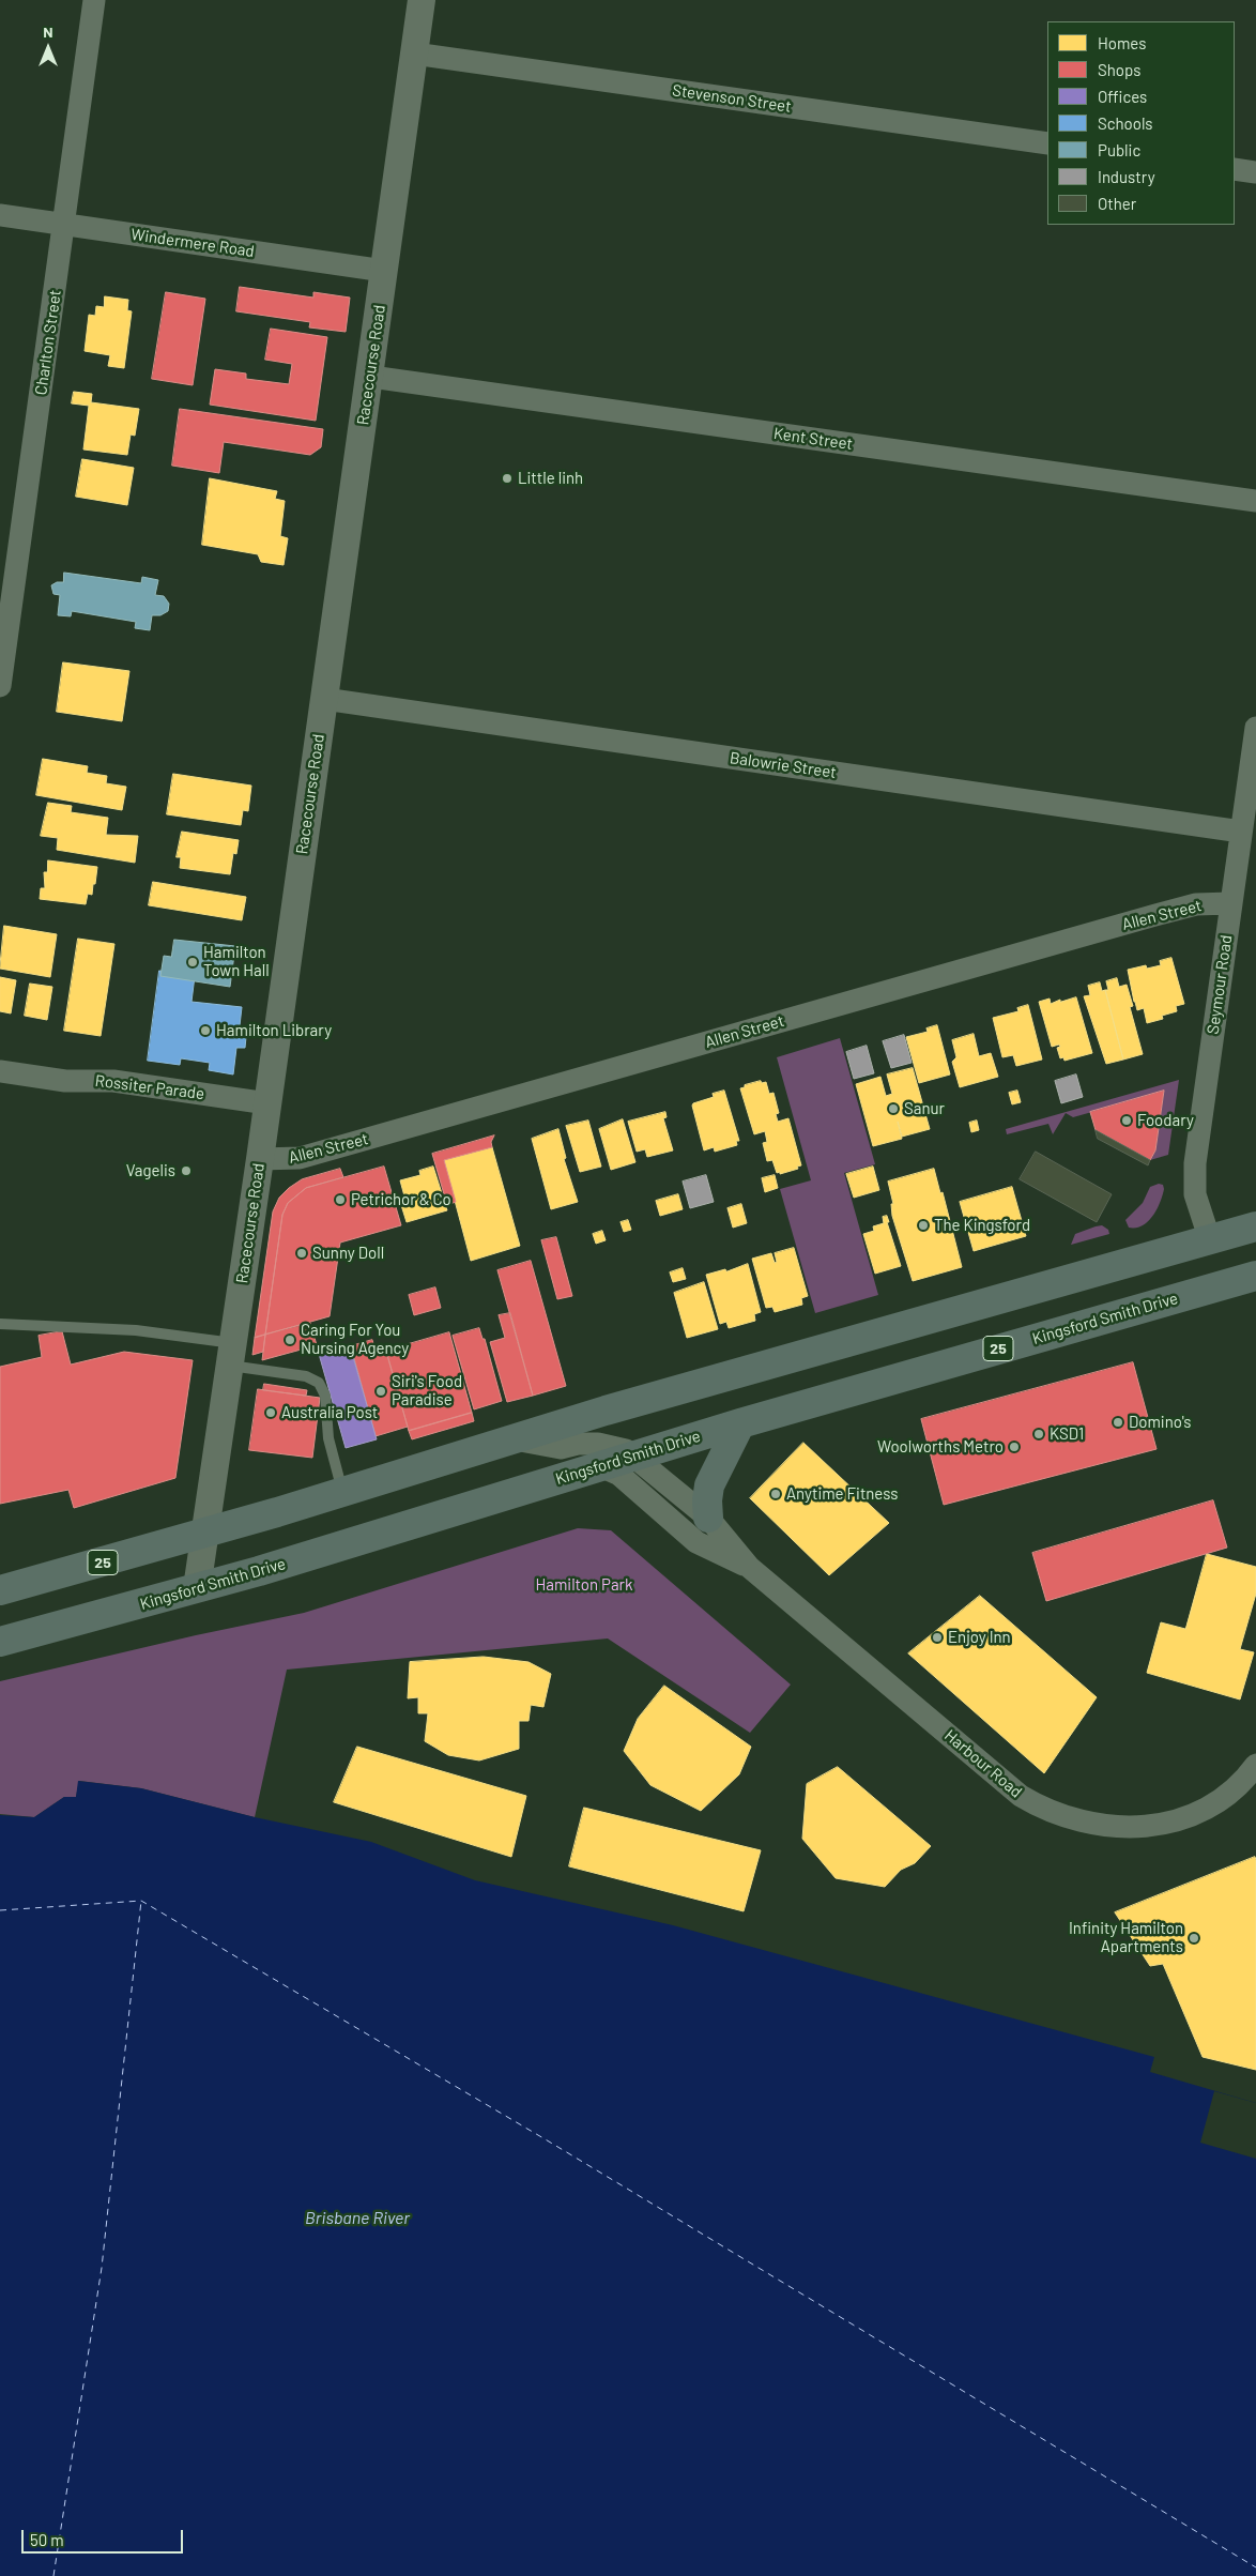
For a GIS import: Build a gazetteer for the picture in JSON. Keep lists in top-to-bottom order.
{
  "streets": {
    "highway": ["Kingsford Smith Drive", "25"],
    "street": [
      "Stevenson Street",
      "Windermere Road",
      "Charlton Street",
      "Racecourse Road",
      "Kent Street",
      "Balowrie Street",
      "Allen Street",
      "Seymour Road",
      "Rossiter Parade",
      "Harbour Road"
    ]
  },
  "crossings": [
    ["Stevenson Street", "Racecourse Road"],
    ["Windermere Road", "Charlton Street"],
    ["Windermere Road", "Racecourse Road"],
    ["Racecourse Road", "Kent Street"],
    ["Racecourse Road", "Balowrie Street"],
    ["Racecourse Road", "Allen Street"],
    ["Racecourse Road", "Rossiter Parade"],
    ["Racecourse Road", "Kingsford Smith Drive"],
    ["Racecourse Road", "25"],
    ["Balowrie Street", "Seymour Road"],
    ["Allen Street", "Seymour Road"],
    ["Seymour Road", "25"],
    ["Kingsford Smith Drive", "Harbour Road"],
    ["25", "Harbour Road"]
  ],
  "water": ["Brisbane River"],
  "parks": ["Hamilton Park"],
  "places": [
    "Little linh",
    "Hamilton Town Hall",
    "Hamilton Library",
    "Sanur",
    "Foodary",
    "Vagelis",
    "Petrichor & Co",
    "The Kingsford",
    "Sunny Doll",
    "Caring For You Nursing Agency",
    "Siri's Food Paradise",
    "Australia Post",
    "Domino's",
    "KSD1",
    "Woolworths Metro",
    "Anytime Fitness",
    "Enjoy Inn",
    "Infinity Hamilton Apartments"
  ],
  "legend": [
    "Homes",
    "Shops",
    "Offices",
    "Schools",
    "Public",
    "Industry",
    "Other"
  ],
  "scale_bar": "50 m",
  "north": "top"
}
